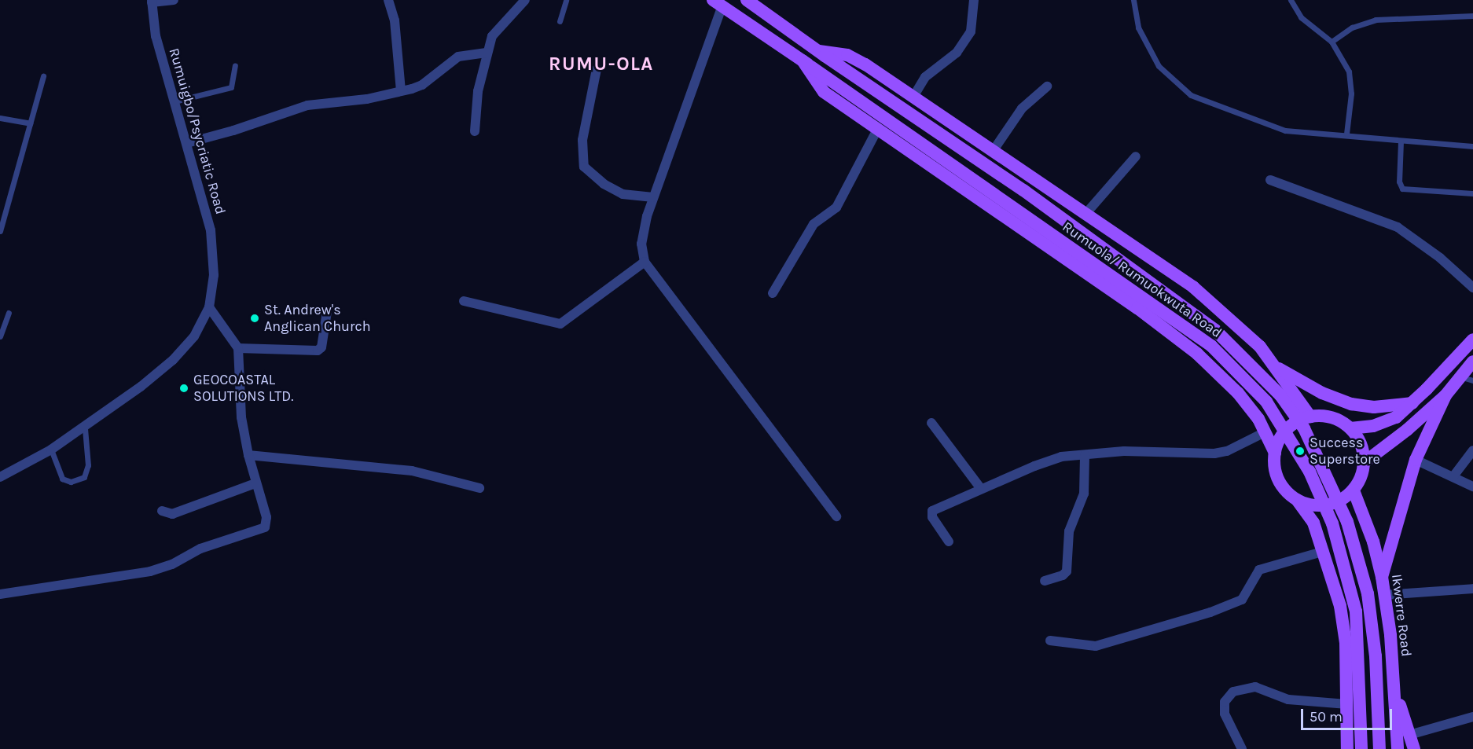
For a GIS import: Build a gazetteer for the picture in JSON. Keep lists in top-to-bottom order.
{
  "streets": {
    "main road": ["Rumuola/ Rumuokwuta Road", "Ikwerre Road"],
    "street": ["Rumuigbo/Psycriatic Road"]
  },
  "districts": ["RUMU-OLA"],
  "places": ["St. Andrew's Anglican Church", "GEOCOASTAL SOLUTIONS LTD.", "Success Superstore"],
  "scale_bar": "50 m"
}
